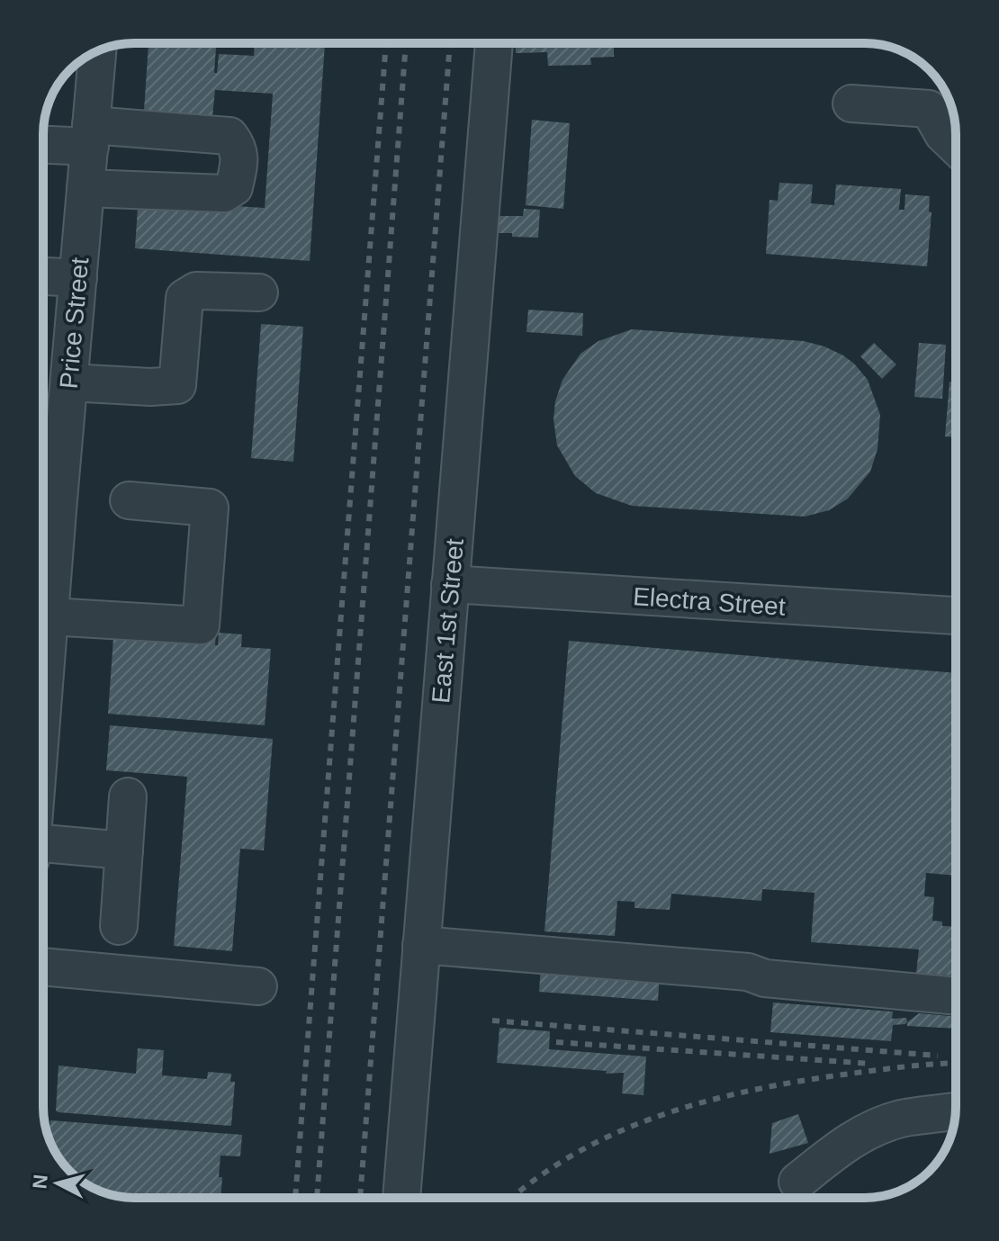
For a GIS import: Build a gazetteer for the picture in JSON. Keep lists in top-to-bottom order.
{
  "streets": {
    "street": ["Price Street", "Electra Street", "East 1st Street"]
  },
  "crossings": [
    ["Electra Street", "East 1st Street"]
  ],
  "north": "left"
}
